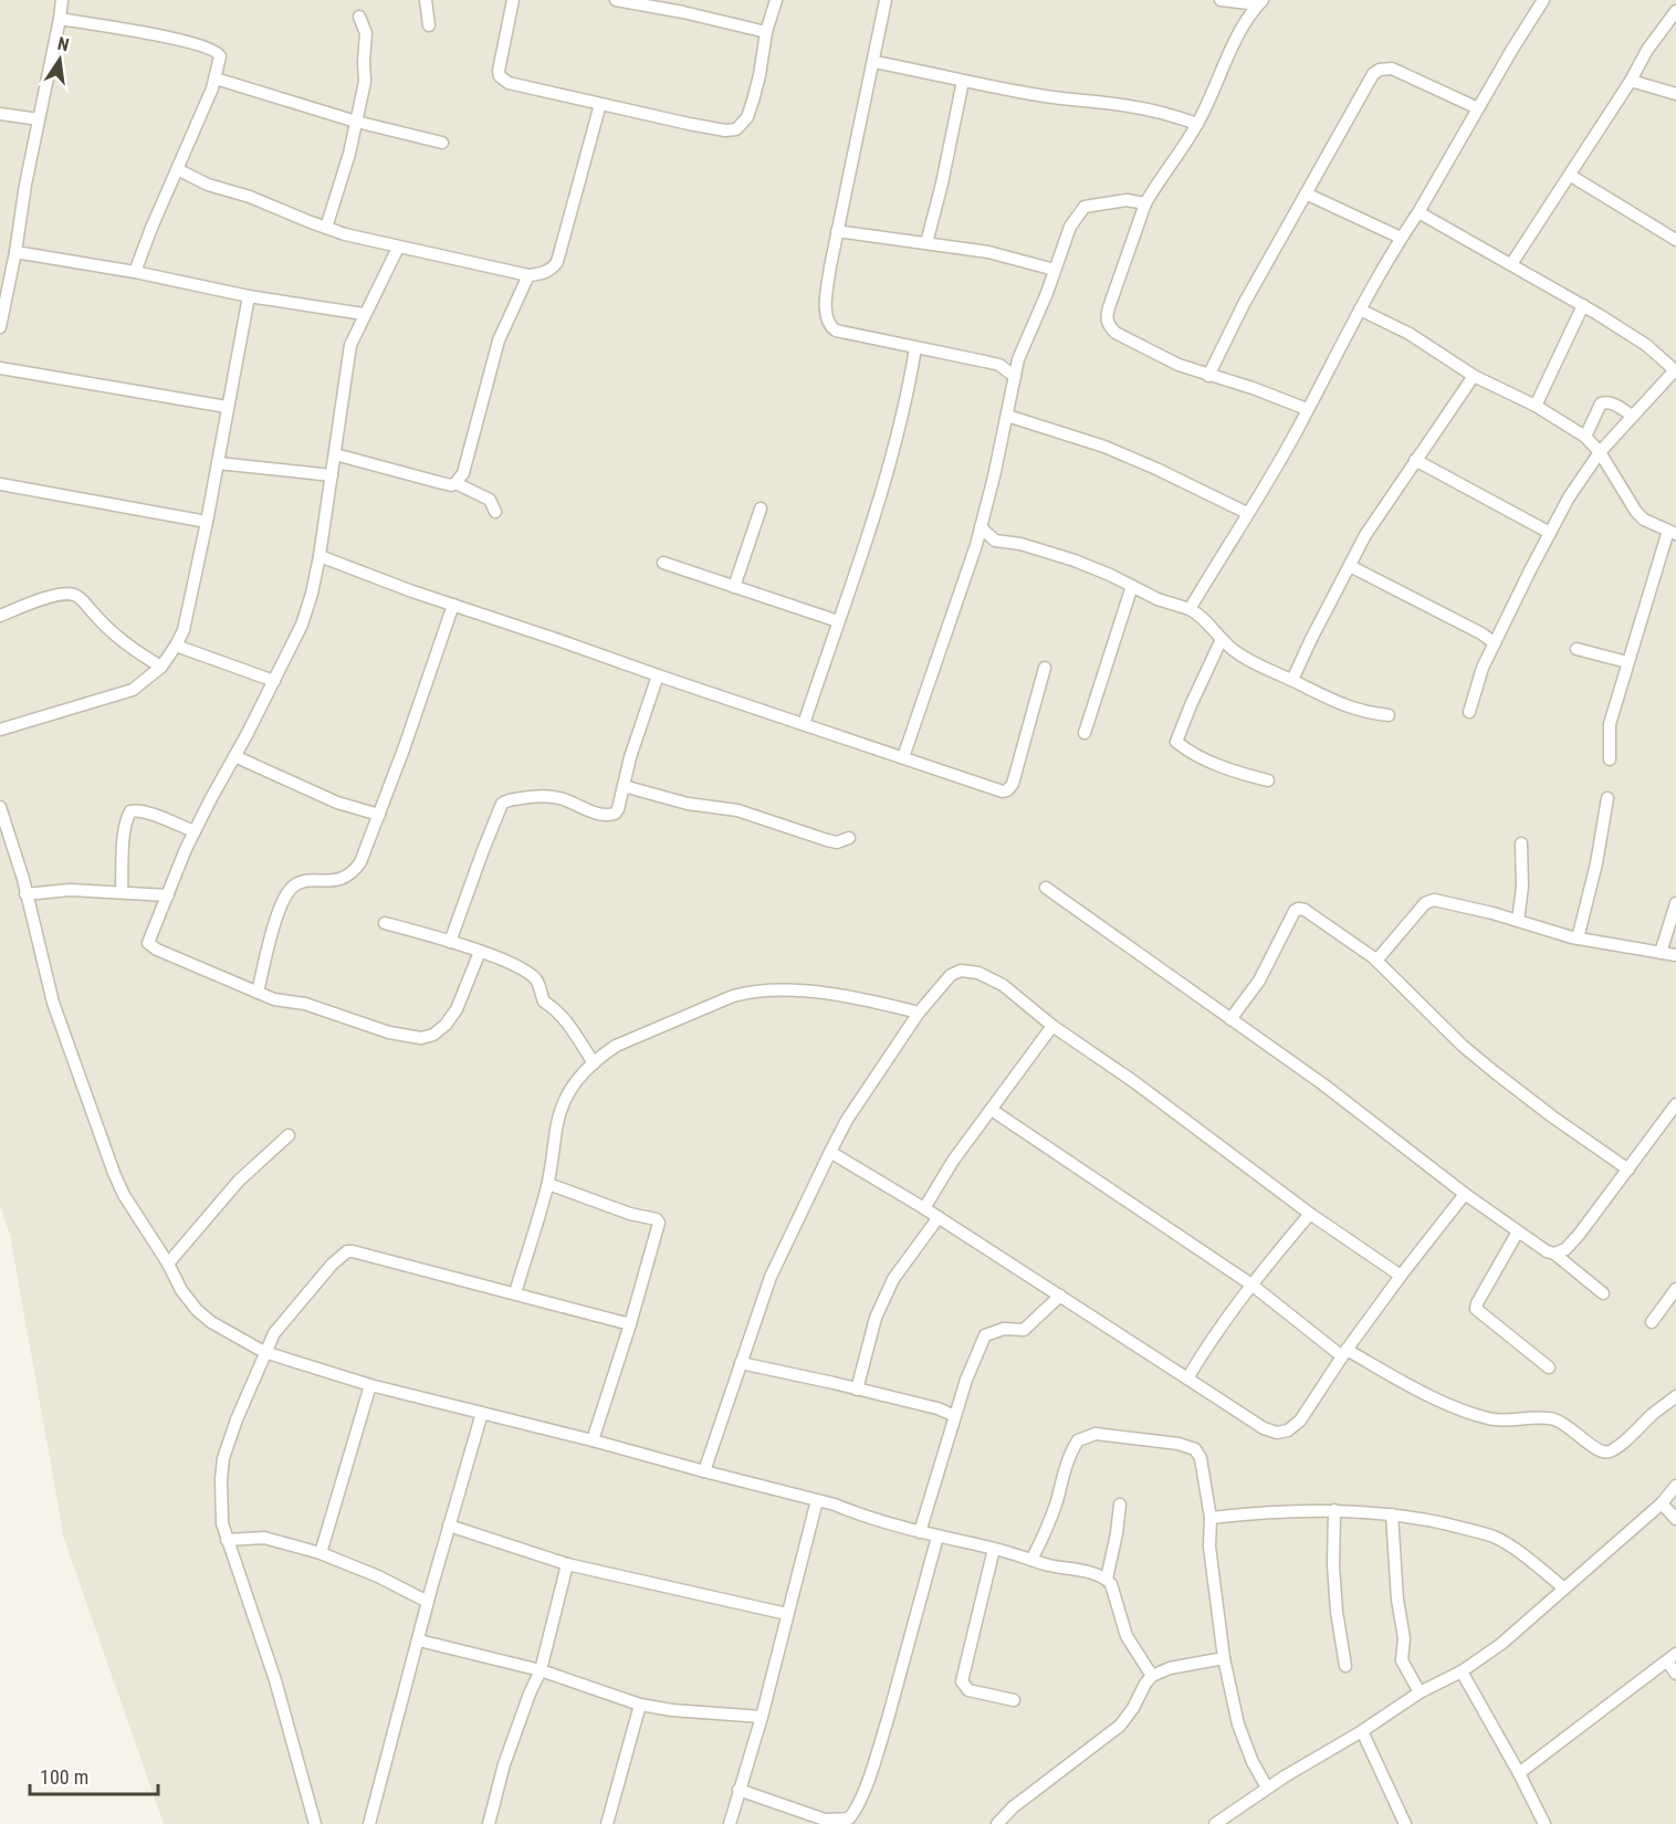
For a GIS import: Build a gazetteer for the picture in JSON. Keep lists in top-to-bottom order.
{
  "scale_bar": "100 m",
  "north": "top"
}
